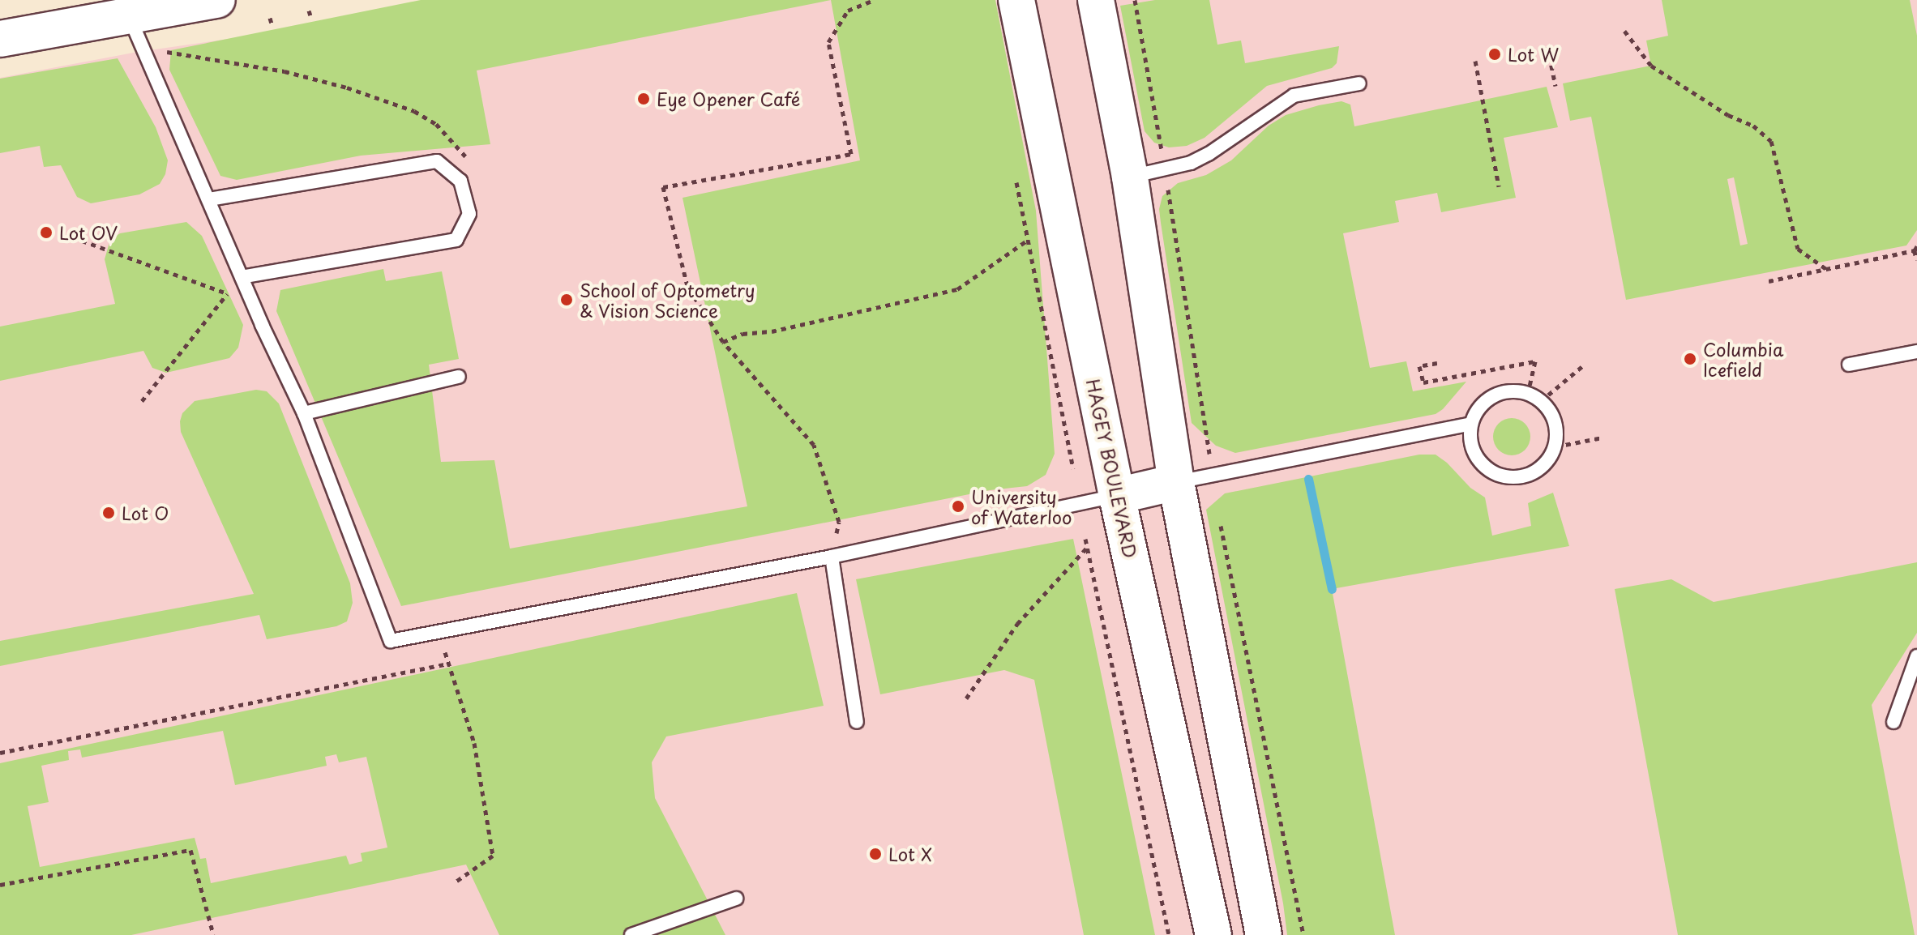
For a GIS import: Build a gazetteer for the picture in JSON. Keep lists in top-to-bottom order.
{
  "streets": {
    "street": ["HAGEY BOULEVARD"]
  },
  "places": [
    "Lot W",
    "Eye Opener Café",
    "Lot OV",
    "School of Optometry & Vision Science",
    "Columbia Icefield",
    "University of Waterloo",
    "Lot O",
    "Lot X"
  ]
}
